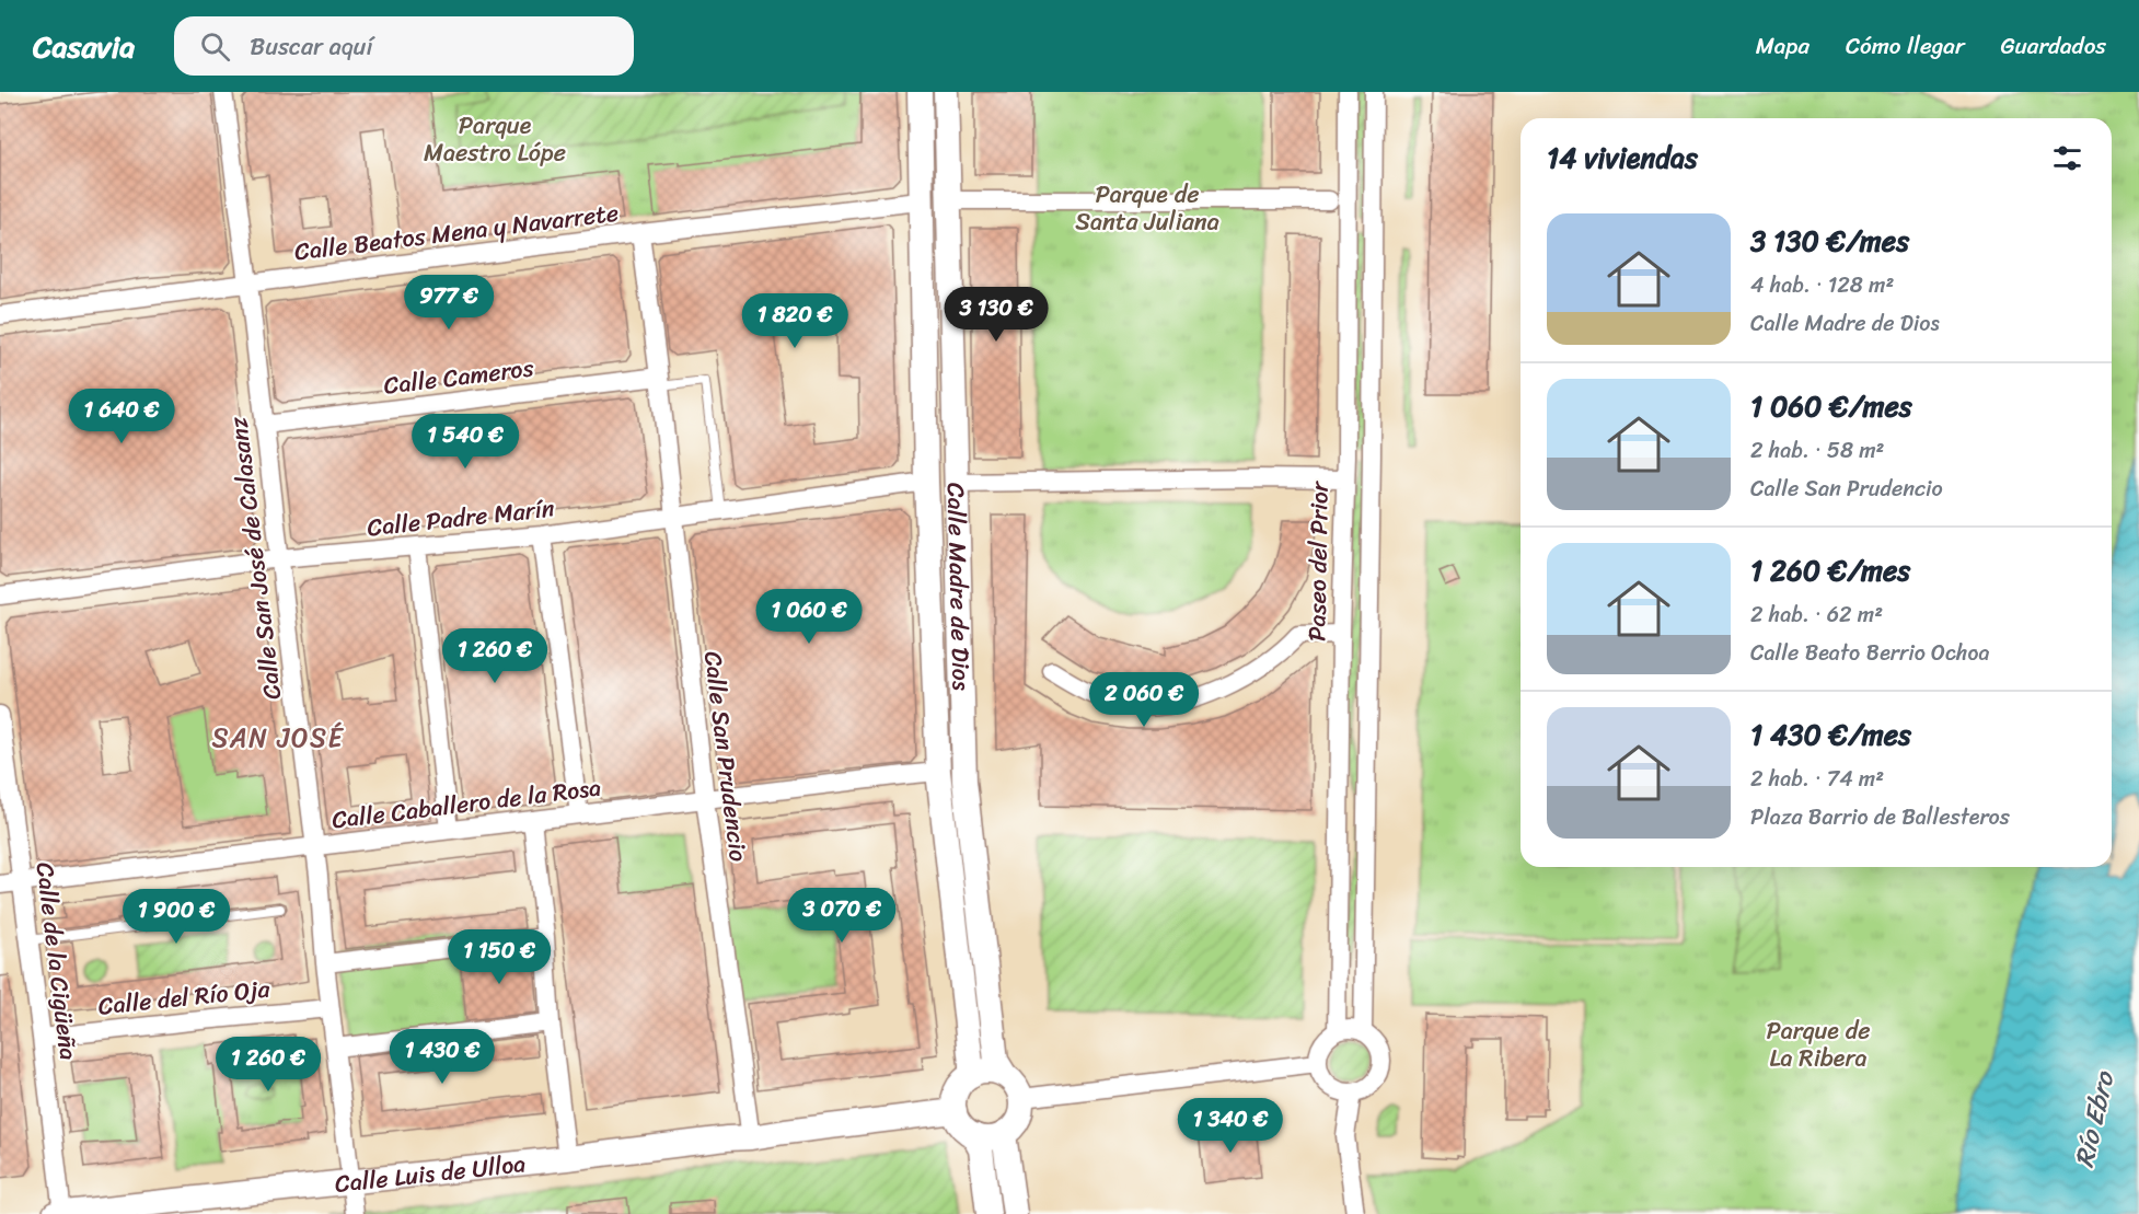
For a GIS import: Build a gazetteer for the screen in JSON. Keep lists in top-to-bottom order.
{
  "streets": {
    "main road": ["Calle Madre de Dios", "Calle Luis de Ulloa"],
    "street": [
      "Calle Beatos Mena y Navarrete",
      "Calle Cameros",
      "Calle Padre Marín",
      "Calle San José de Calasanz",
      "Paseo del Prior",
      "Calle San Prudencio",
      "Calle Caballero de la Rosa",
      "Calle de la Cigüeña",
      "Calle del Río Oja"
    ]
  },
  "crossings": [
    ["Calle Beatos Mena y Navarrete", "Calle San José de Calasanz"],
    ["Calle Beatos Mena y Navarrete", "Calle Madre de Dios"],
    ["Calle Beatos Mena y Navarrete", "Calle San Prudencio"],
    ["Calle Cameros", "Calle San José de Calasanz"],
    ["Calle Cameros", "Calle San Prudencio"],
    ["Calle Padre Marín", "Calle San José de Calasanz"],
    ["Calle Padre Marín", "Calle Madre de Dios"],
    ["Calle Padre Marín", "Calle San Prudencio"],
    ["Calle San José de Calasanz", "Calle Caballero de la Rosa"],
    ["Calle San José de Calasanz", "Calle del Río Oja"],
    ["Calle San José de Calasanz", "Calle Luis de Ulloa"],
    ["Calle Madre de Dios", "Calle Caballero de la Rosa"],
    ["Calle Madre de Dios", "Calle Luis de Ulloa"],
    ["Calle San Prudencio", "Calle Caballero de la Rosa"],
    ["Calle San Prudencio", "Calle Luis de Ulloa"],
    ["Calle Caballero de la Rosa", "Calle de la Cigüeña"],
    ["Calle de la Cigüeña", "Calle del Río Oja"],
    ["Calle de la Cigüeña", "Calle Luis de Ulloa"]
  ],
  "districts": ["SAN JOSÉ"],
  "water": ["Río Ebro"],
  "parks": ["Parque Maestro Lópe", "Parque de Santa Juliana", "Parque de La Ribera"],
  "page": {
    "header": "Casavia",
    "search": "Buscar aquí",
    "nav": ["Mapa", "Cómo llegar", "Guardados"],
    "heading": "14 viviendas",
    "list": [
      {
        "name": "3 130 €/mes",
        "note": "4 hab. · 128 m² · Calle Madre de Dios"
      },
      {
        "name": "1 060 €/mes",
        "note": "2 hab. · 58 m² · Calle San Prudencio"
      },
      {
        "name": "1 260 €/mes",
        "note": "2 hab. · 62 m² · Calle Beato Berrio Ochoa"
      },
      {
        "name": "1 430 €/mes",
        "note": "2 hab. · 74 m² · Plaza Barrio de Ballesteros"
      }
    ],
    "price": [
      "977 €",
      "3 130 €",
      "1 820 €",
      "1 640 €",
      "1 540 €",
      "1 060 €",
      "1 260 €",
      "2 060 €",
      "3 070 €",
      "1 900 €",
      "1 150 €",
      "1 430 €",
      "1 260 €",
      "1 340 €"
    ]
  }
}
